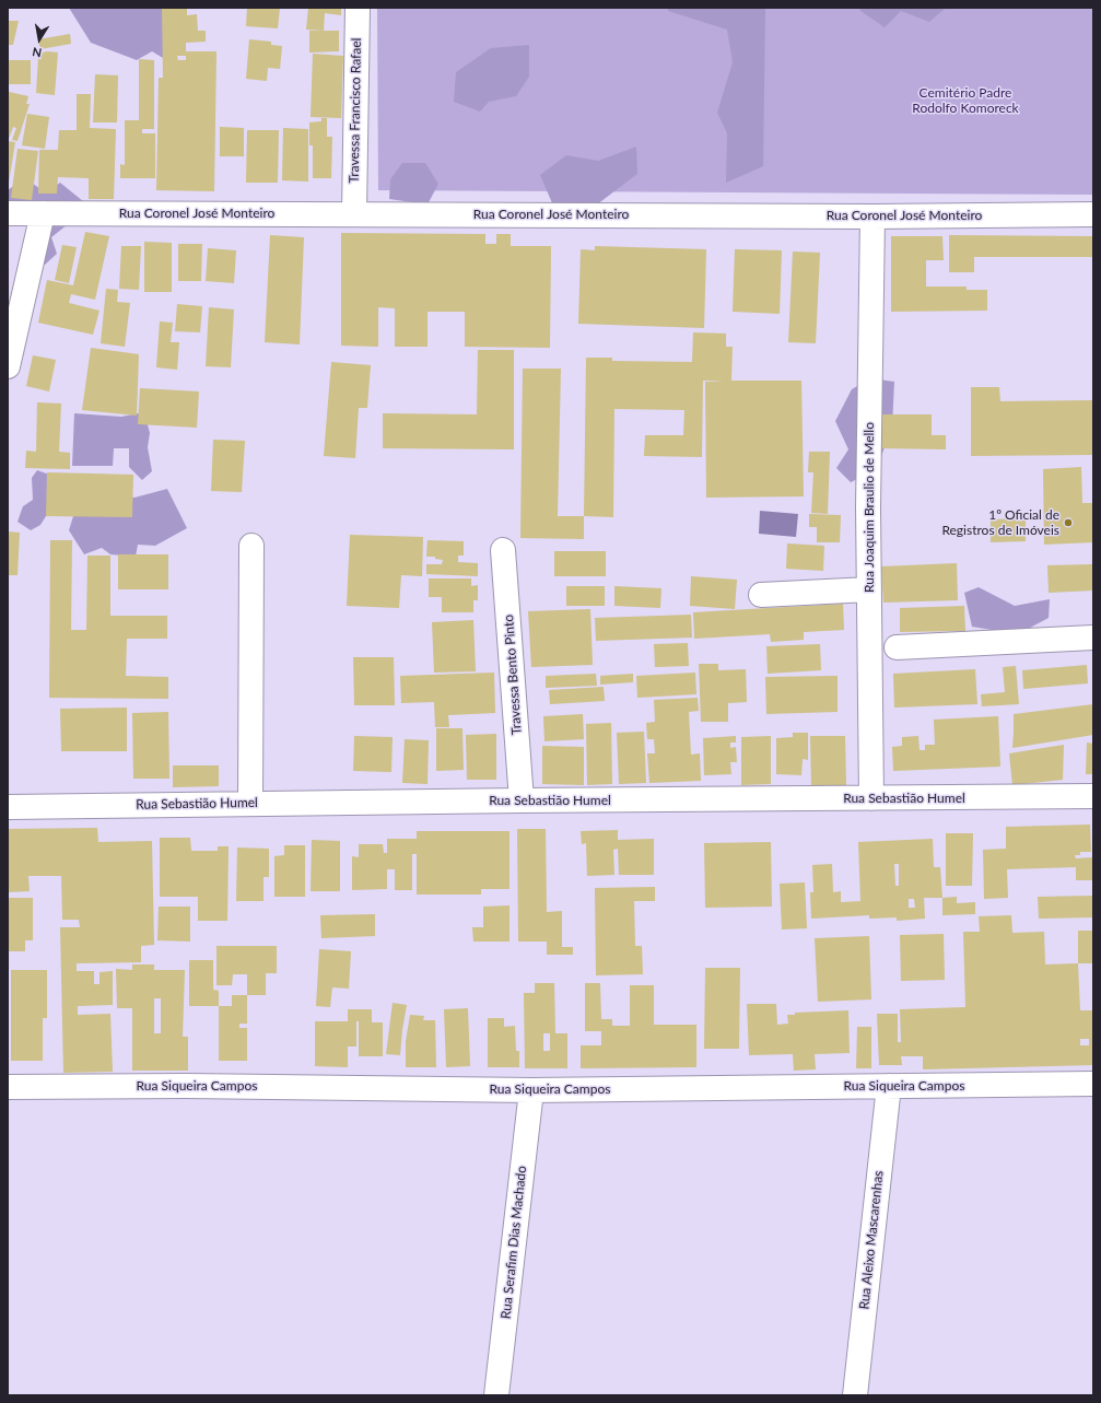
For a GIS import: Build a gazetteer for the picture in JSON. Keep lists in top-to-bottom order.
{
  "streets": {
    "street": [
      "Travessa Francisco Rafael",
      "Rua Coronel José Monteiro",
      "Rua Joaquim Braulio de Mello",
      "Travessa Bento Pinto",
      "Rua Sebastião Humel",
      "Rua Siqueira Campos",
      "Rua Aleixo Mascarenhas",
      "Rua Serafim Dias Machado"
    ]
  },
  "crossings": [
    ["Travessa Francisco Rafael", "Rua Coronel José Monteiro"],
    ["Rua Coronel José Monteiro", "Rua Joaquim Braulio de Mello"],
    ["Rua Joaquim Braulio de Mello", "Rua Sebastião Humel"],
    ["Travessa Bento Pinto", "Rua Sebastião Humel"],
    ["Rua Siqueira Campos", "Rua Aleixo Mascarenhas"],
    ["Rua Siqueira Campos", "Rua Serafim Dias Machado"]
  ],
  "parks": ["Cemitério Padre Rodolfo Komoreck"],
  "places": ["1º Oficial de Registros de Imóveis"],
  "north": "bottom"
}
